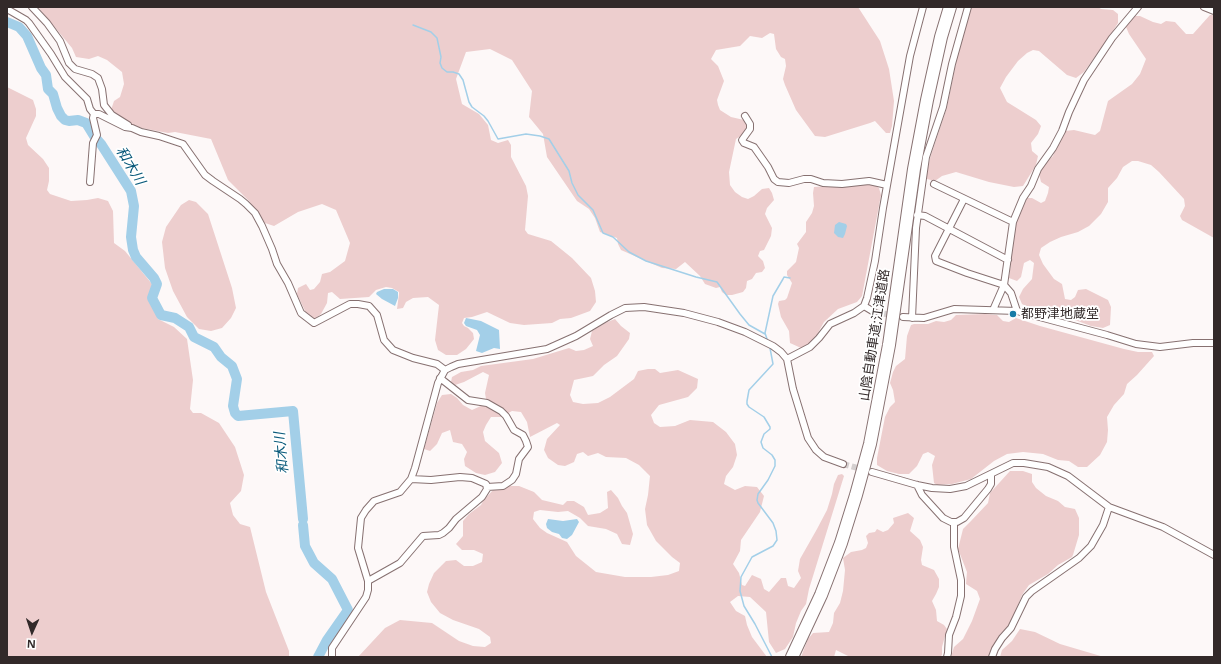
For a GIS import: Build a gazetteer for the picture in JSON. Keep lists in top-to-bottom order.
{
  "streets": {
    "highway": ["山陰自動車道;江津道路"]
  },
  "water": ["和木川"],
  "places": ["都野津地蔵堂"],
  "north": "bottom"
}
